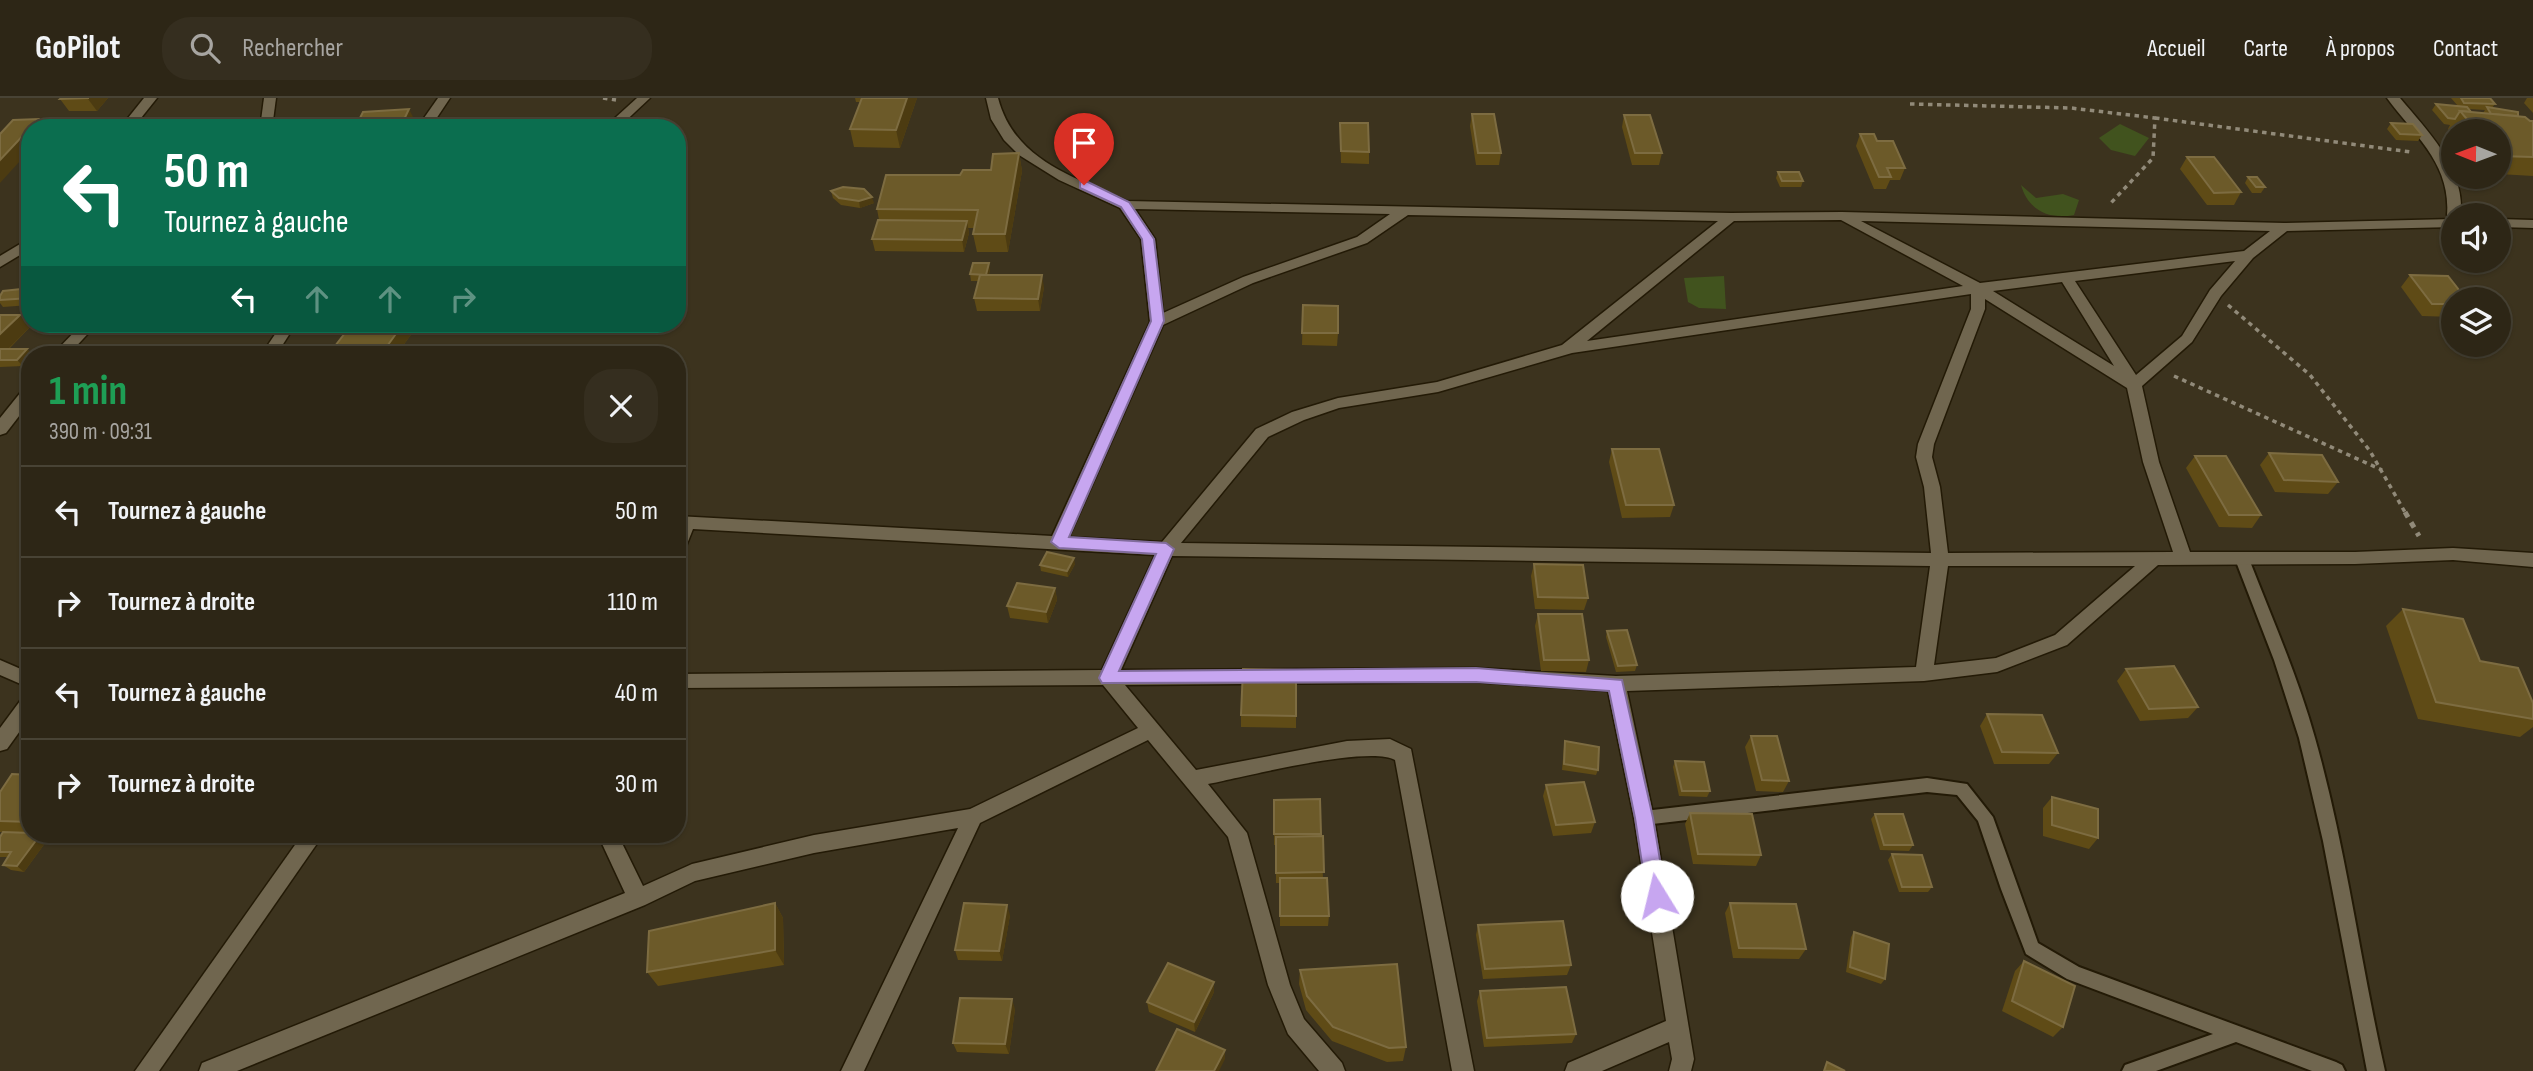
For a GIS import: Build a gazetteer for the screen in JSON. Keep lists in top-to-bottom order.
{
  "north": "left",
  "page": {
    "header": "GoPilot",
    "search": "Rechercher",
    "nav": [
      "Accueil",
      "Carte",
      "À propos",
      "Contact"
    ],
    "turn": ["50 m", "Tournez à gauche"],
    "heading": ["1 min", "390 m · 09:31"],
    "list": [
      {
        "name": "Tournez à gauche",
        "value": "50 m"
      },
      {
        "name": "Tournez à droite",
        "value": "110 m"
      },
      {
        "name": "Tournez à gauche",
        "value": "40 m"
      },
      {
        "name": "Tournez à droite",
        "value": "30 m"
      }
    ]
  }
}
